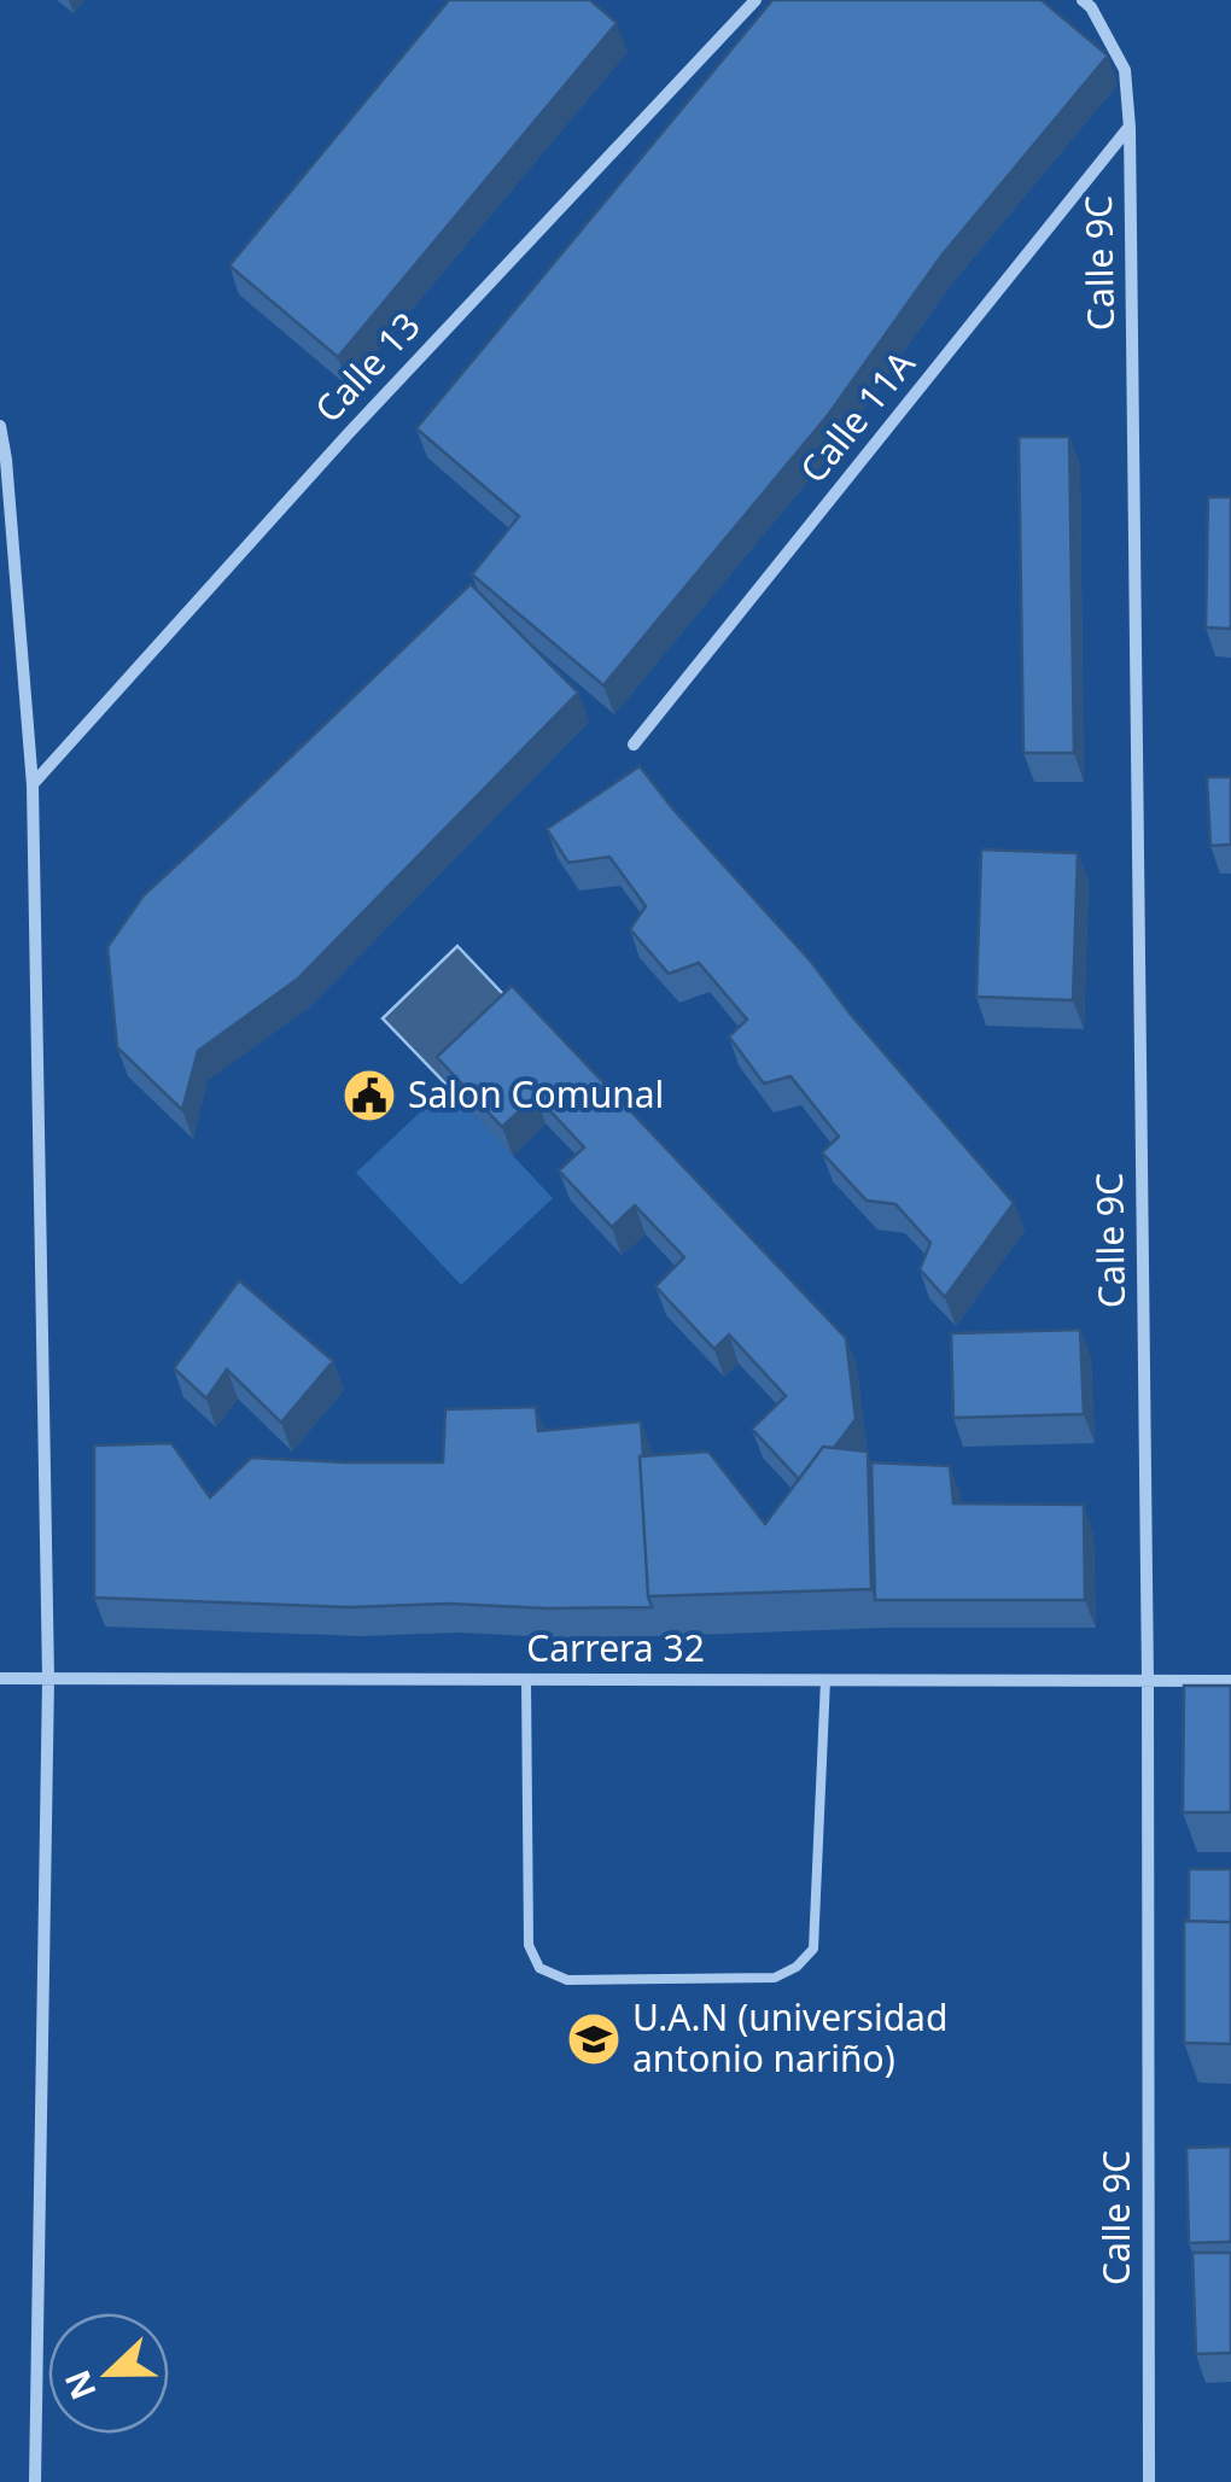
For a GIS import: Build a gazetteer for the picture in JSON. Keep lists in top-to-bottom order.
{
  "streets": {
    "street": [
      "Calle 9C",
      "Calle 13",
      "Calle 11A",
      "Carrera 32"
    ]
  },
  "crossings": [
    ["Calle 9C", "Calle 11A"],
    ["Calle 9C", "Carrera 32"]
  ],
  "places": {
    "public building": ["Salon Comunal"],
    "school or university": ["U.A.N (universidad antonio nariño)"]
  },
  "north": "left"
}
